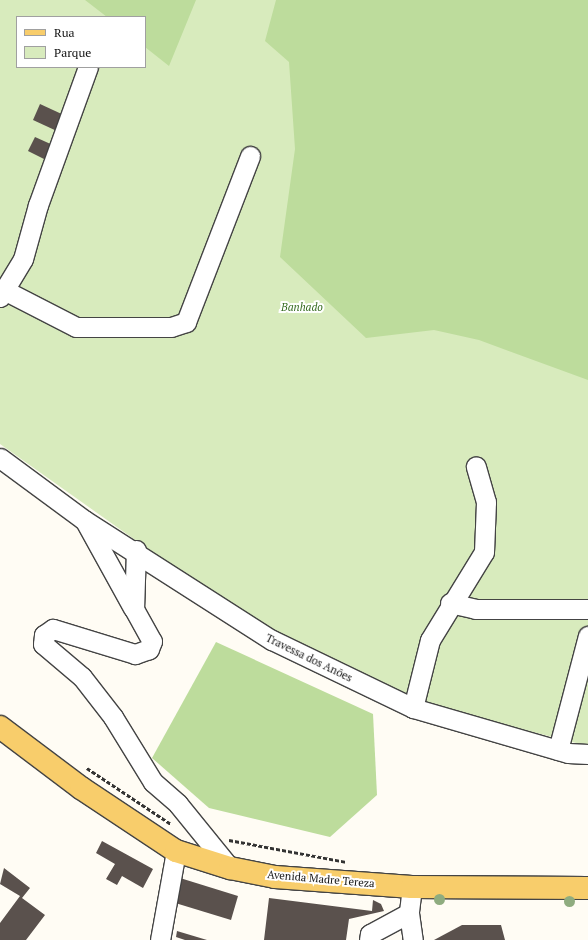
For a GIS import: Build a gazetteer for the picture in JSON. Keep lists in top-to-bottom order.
{
  "streets": {
    "main road": ["Avenida Madre Tereza"],
    "street": ["Travessa dos Anões"]
  },
  "parks": ["Banhado"],
  "legend": ["Rua", "Parque"]
}
